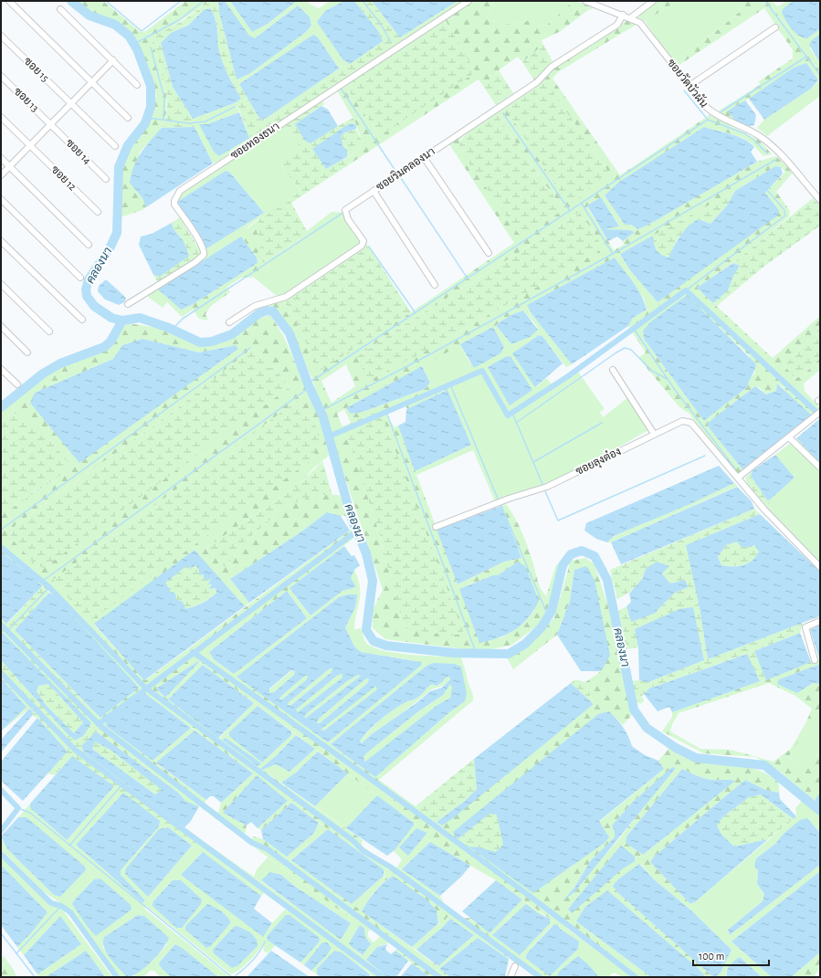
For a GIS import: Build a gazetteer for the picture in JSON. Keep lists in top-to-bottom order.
{
  "streets": {
    "street": [
      "ซอย 15",
      "ซอยวัดบัวผัน",
      "ซอย 13",
      "ซอยทองธนา",
      "ซอย 14",
      "ซอยริมคลองนา",
      "ซอย 12",
      "ซอยลุงต๋อง"
    ]
  },
  "crossings": [
    ["ซอยวัดบัวผัน", "ซอยริมคลองนา"],
    ["ซอย 13", "ซอย 14"]
  ],
  "water": ["คลองนา"],
  "scale_bar": "100 m"
}
